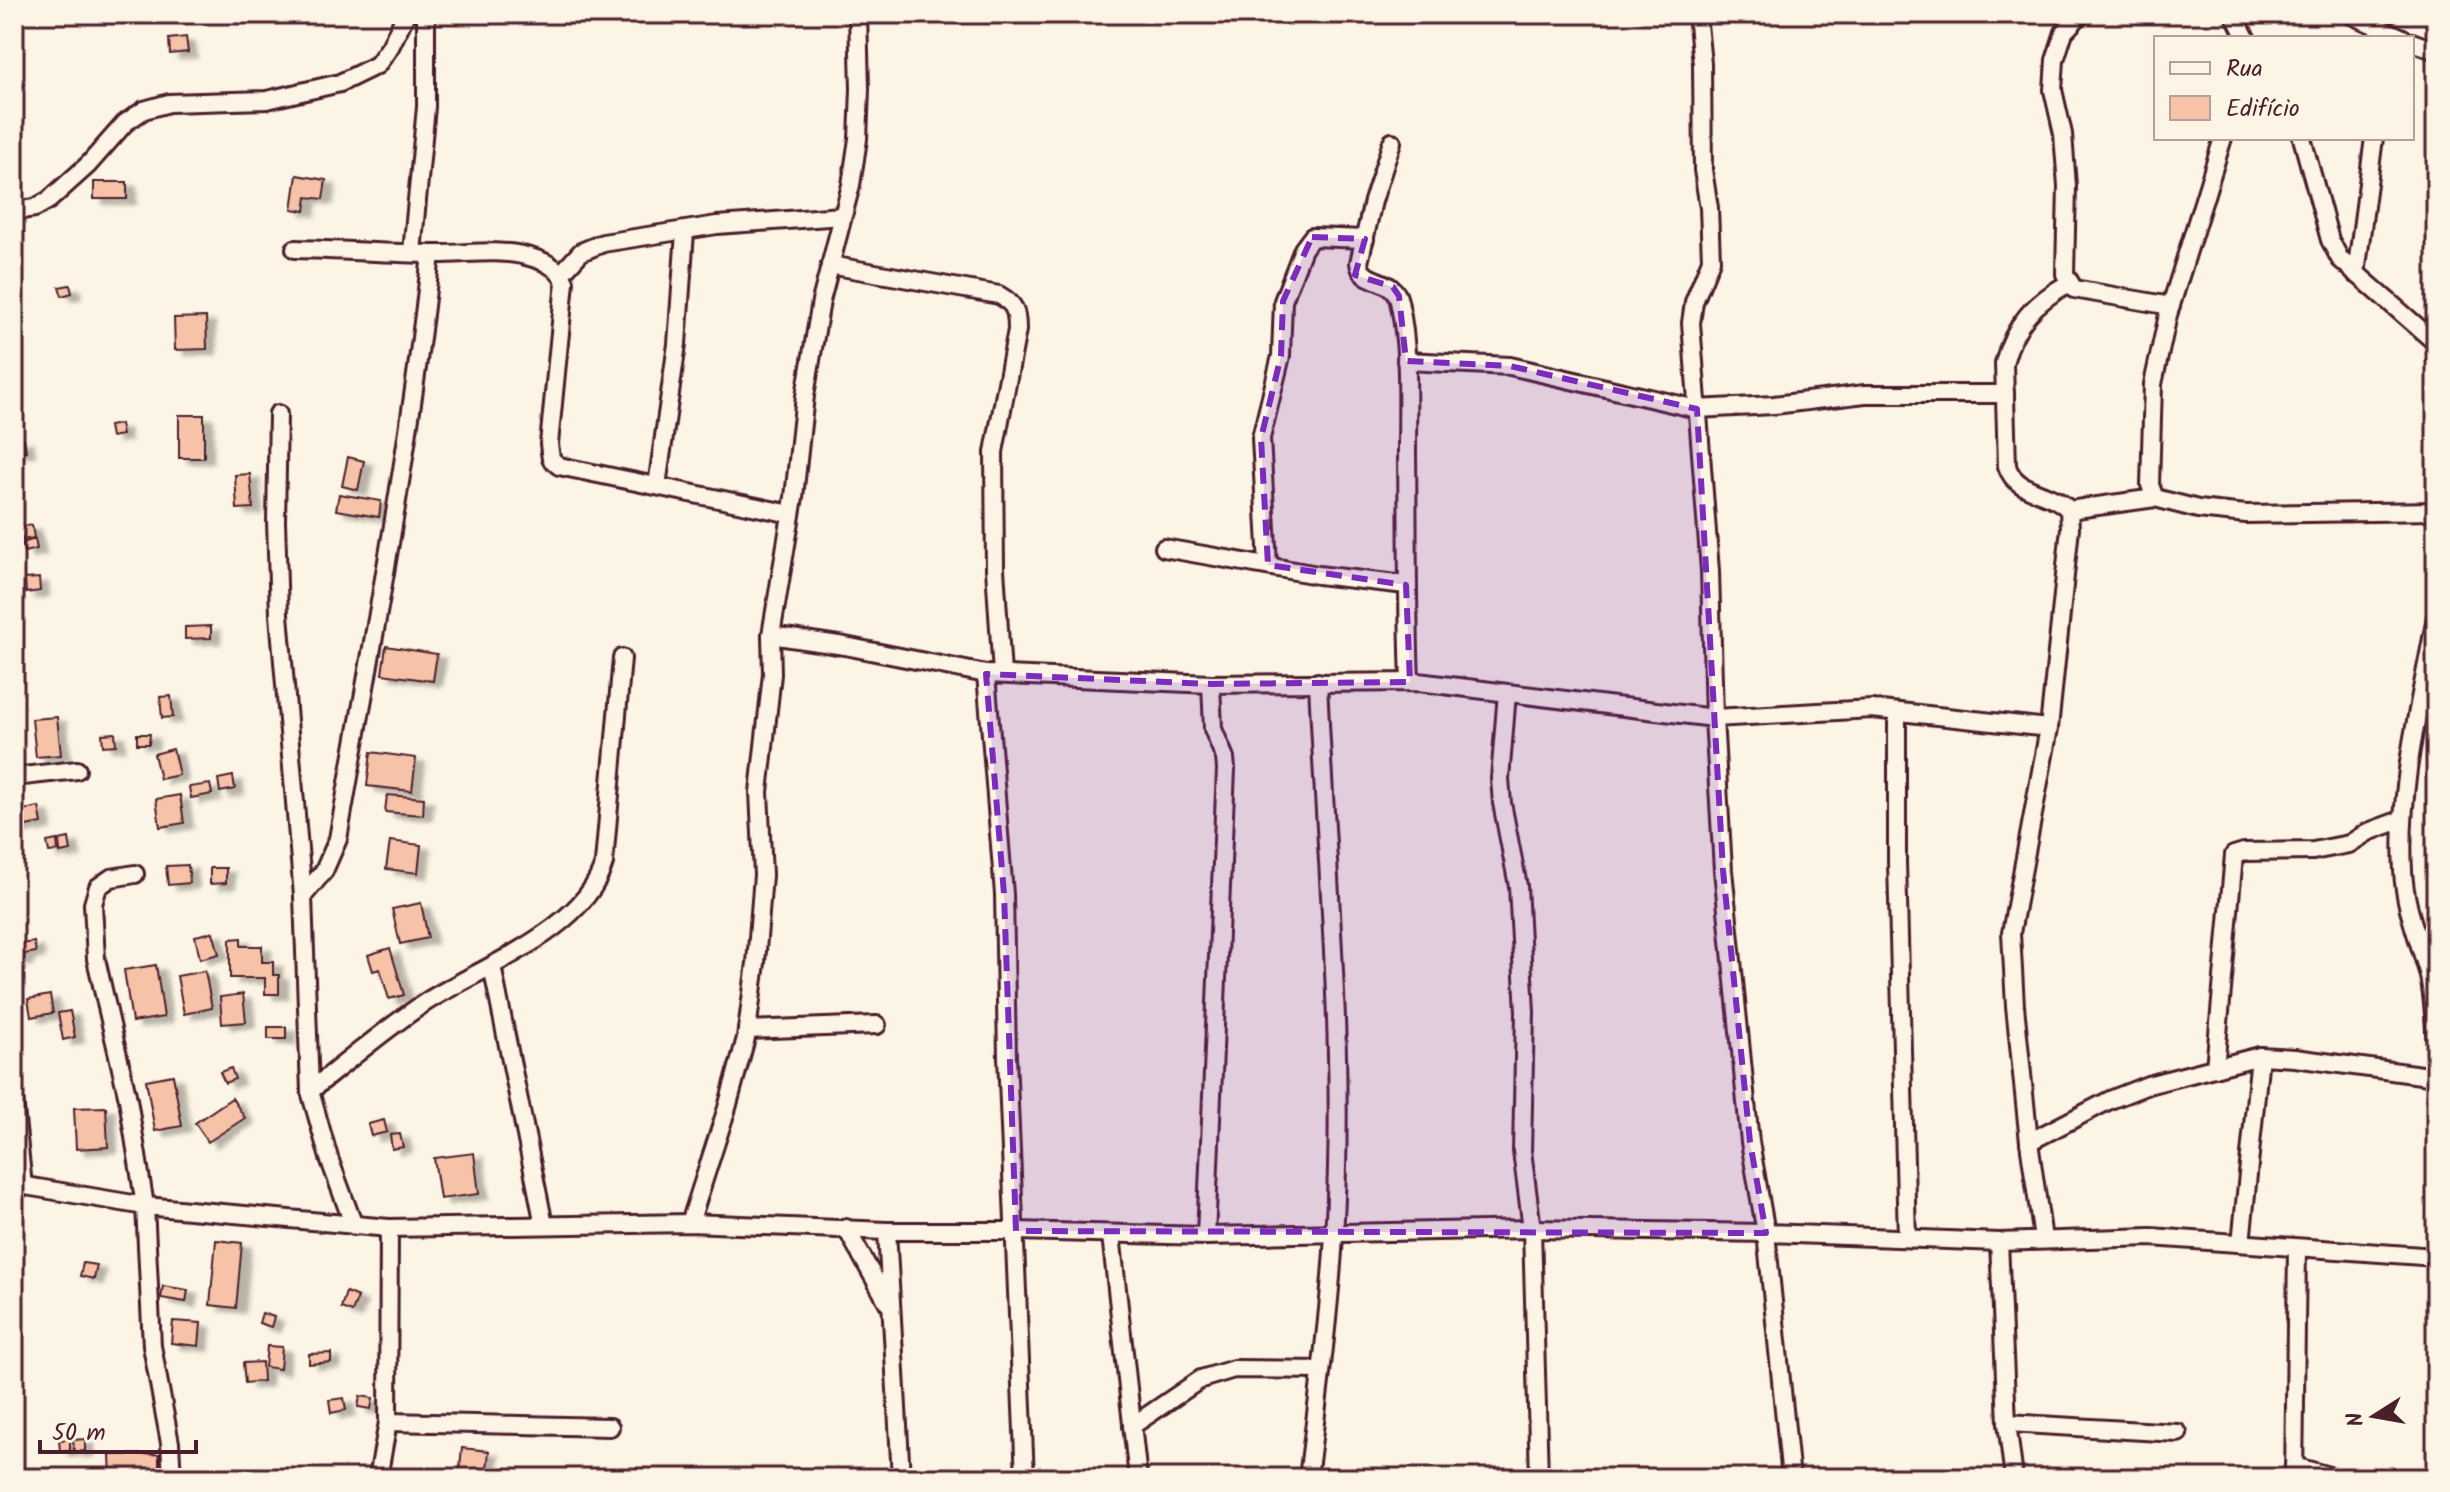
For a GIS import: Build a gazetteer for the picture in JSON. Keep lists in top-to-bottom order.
{
  "legend": ["Rua", "Edifício"],
  "scale_bar": "50 m",
  "north": "left"
}
